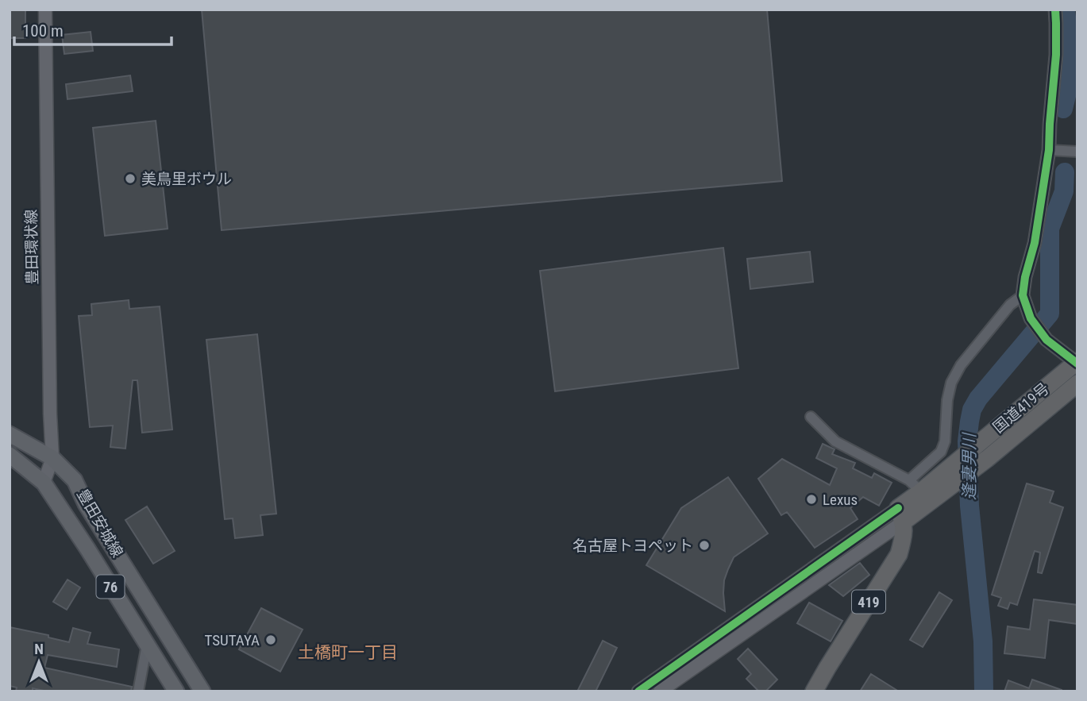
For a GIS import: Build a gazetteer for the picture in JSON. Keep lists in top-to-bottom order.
{
  "streets": {
    "highway": ["国道419号", "419"],
    "main road": ["豊田安城線", "76"],
    "street": ["豊田環状線"]
  },
  "crossings": [
    ["豊田環状線", "豊田安城線"],
    ["国道419号", "419"]
  ],
  "districts": ["土橋町一丁目"],
  "water": ["逢妻男川"],
  "places": [
    "美鳥里ボウル",
    "Lexus",
    "名古屋トヨペット",
    "TSUTAYA"
  ],
  "scale_bar": "100 m",
  "north": "top"
}
